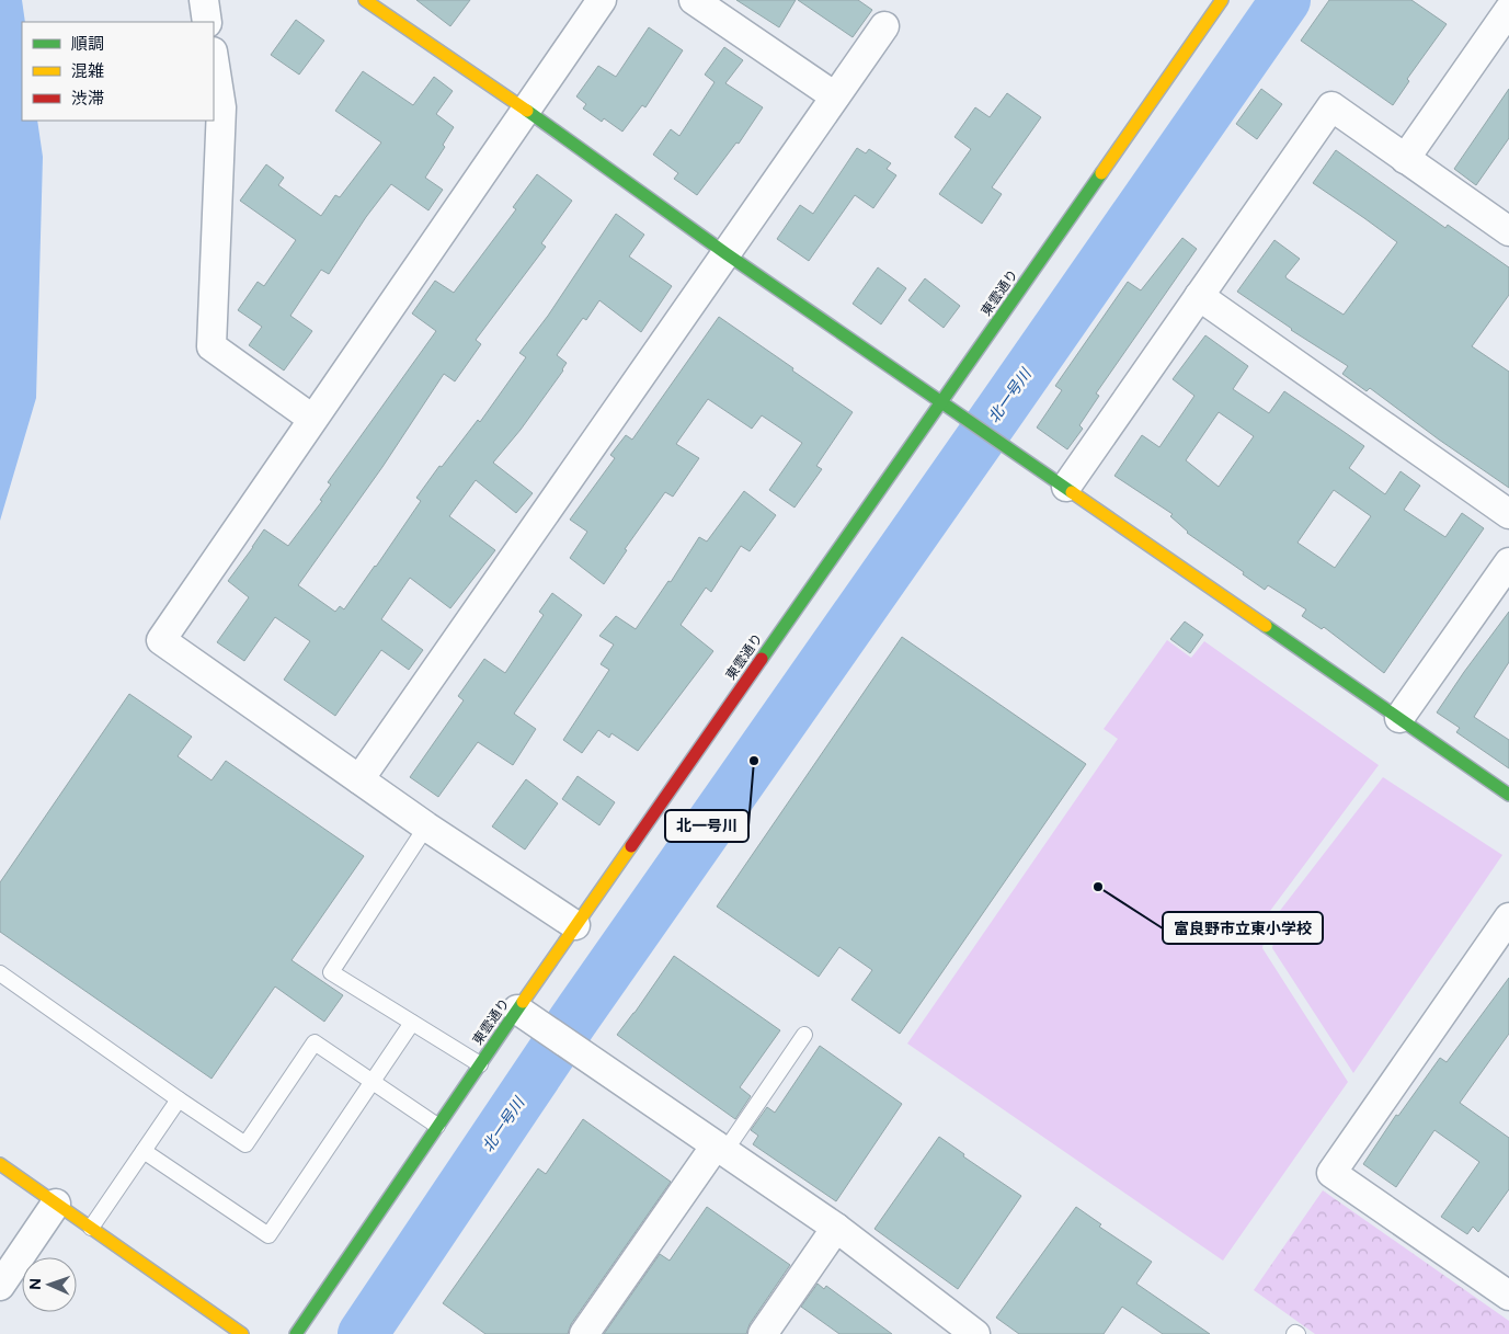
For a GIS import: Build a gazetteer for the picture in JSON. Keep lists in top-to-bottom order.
{
  "streets": {
    "street": ["東雲通り"]
  },
  "water": ["北一号川"],
  "places": ["北一号川", "富良野市立東小学校"],
  "legend": ["順調", "混雑", "渋滞"],
  "north": "left"
}
